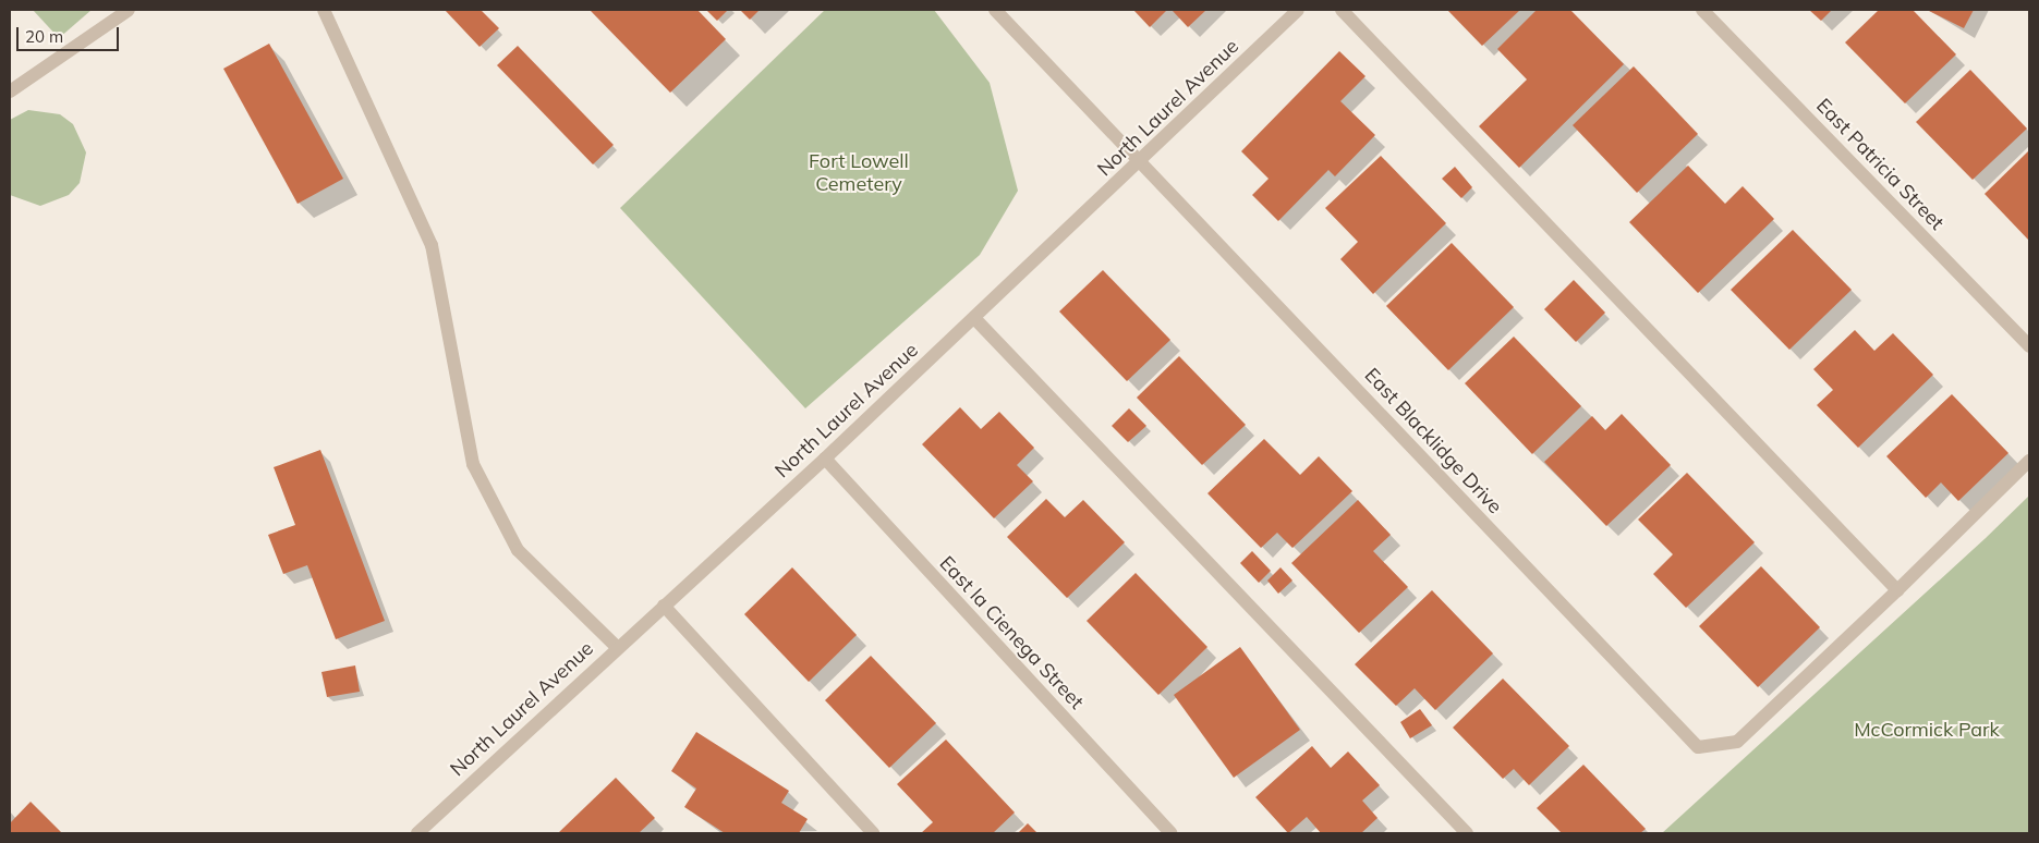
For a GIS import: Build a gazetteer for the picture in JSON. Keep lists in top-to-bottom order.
{
  "streets": {
    "street": [
      "North Laurel Avenue",
      "East Patricia Street",
      "East Blacklidge Drive",
      "East la Cienega Street"
    ]
  },
  "crossings": [
    ["North Laurel Avenue", "East Blacklidge Drive"],
    ["North Laurel Avenue", "East la Cienega Street"]
  ],
  "parks": ["Fort Lowell Cemetery", "McCormick Park"],
  "scale_bar": "20 m"
}
